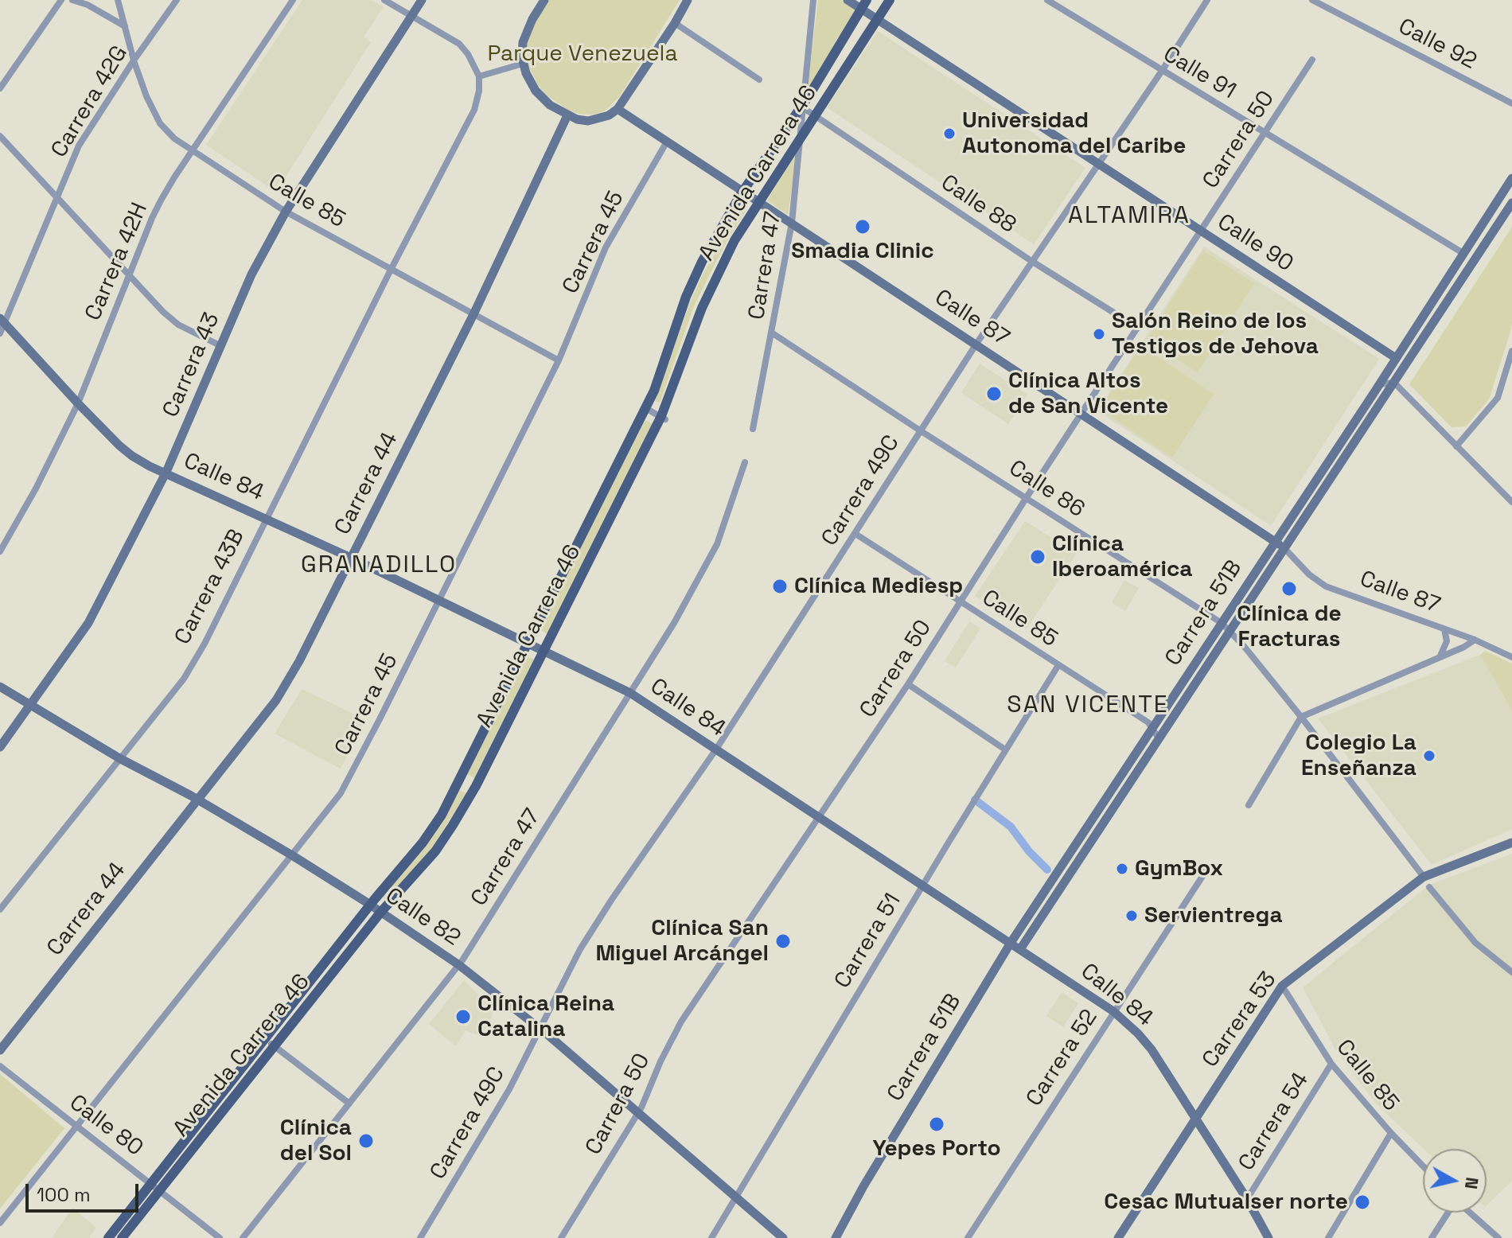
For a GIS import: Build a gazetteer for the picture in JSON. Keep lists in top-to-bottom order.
{
  "streets": {
    "main road": ["Avenida Carrera 46"],
    "street": [
      "Calle 92",
      "Calle 91",
      "Carrera 42G",
      "Carrera 50",
      "Calle 85",
      "Calle 88",
      "Carrera 45",
      "Calle 90",
      "Carrera 42H",
      "Carrera 47",
      "Calle 87",
      "Carrera 43",
      "Calle 84",
      "Carrera 44",
      "Calle 86",
      "Carrera 49C",
      "Carrera 43B",
      "Carrera 51B",
      "Calle 82",
      "Carrera 51",
      "Carrera 53",
      "Carrera 52",
      "Carrera 54",
      "Calle 80"
    ]
  },
  "crossings": [
    ["Calle 91", "Carrera 50"],
    ["Calle 91", "Carrera 49C"],
    ["Calle 91", "Carrera 51B"],
    ["Carrera 42G", "Calle 85"],
    ["Carrera 42G", "Calle 84"],
    ["Carrera 50", "Calle 85"],
    ["Carrera 50", "Calle 88"],
    ["Carrera 50", "Calle 90"],
    ["Carrera 50", "Calle 87"],
    ["Carrera 50", "Calle 84"],
    ["Carrera 50", "Calle 86"],
    ["Carrera 50", "Calle 82"],
    ["Avenida Carrera 46", "Calle 88"],
    ["Avenida Carrera 46", "Calle 90"],
    ["Avenida Carrera 46", "Carrera 47"],
    ["Avenida Carrera 46", "Calle 87"],
    ["Avenida Carrera 46", "Calle 84"],
    ["Avenida Carrera 46", "Calle 82"],
    ["Avenida Carrera 46", "Calle 80"],
    ["Calle 85", "Carrera 45"],
    ["Calle 85", "Carrera 42H"],
    ["Calle 85", "Carrera 43"],
    ["Calle 85", "Carrera 44"],
    ["Calle 85", "Carrera 49C"],
    ["Calle 85", "Carrera 43B"],
    ["Calle 85", "Carrera 51B"],
    ["Calle 85", "Carrera 51"],
    ["Calle 85", "Carrera 53"],
    ["Calle 85", "Carrera 54"],
    ["Calle 88", "Carrera 47"],
    ["Calle 88", "Carrera 49C"],
    ["Carrera 45", "Calle 87"],
    ["Carrera 45", "Calle 84"],
    ["Carrera 45", "Calle 82"],
    ["Carrera 45", "Calle 80"],
    ["Calle 90", "Carrera 49C"],
    ["Calle 90", "Carrera 51B"],
    ["Carrera 42H", "Calle 84"],
    ["Carrera 47", "Calle 87"],
    ["Carrera 47", "Calle 84"],
    ["Carrera 47", "Calle 86"],
    ["Carrera 47", "Calle 82"],
    ["Calle 87", "Carrera 49C"],
    ["Calle 87", "Carrera 51B"],
    ["Carrera 43", "Calle 84"],
    ["Carrera 43", "Calle 82"],
    ["Calle 84", "Carrera 44"],
    ["Calle 84", "Carrera 49C"],
    ["Calle 84", "Carrera 43B"],
    ["Calle 84", "Carrera 51B"],
    ["Calle 84", "Carrera 51"],
    ["Calle 84", "Carrera 53"],
    ["Calle 84", "Carrera 52"],
    ["Calle 84", "Carrera 54"],
    ["Carrera 44", "Calle 82"],
    ["Calle 86", "Carrera 49C"],
    ["Calle 86", "Carrera 51B"],
    ["Calle 86", "Carrera 53"],
    ["Carrera 49C", "Calle 82"],
    ["Carrera 43B", "Calle 82"],
    ["Calle 82", "Carrera 51"]
  ],
  "districts": ["ALTAMIRA", "GRANADILLO", "SAN VICENTE"],
  "parks": ["Parque Venezuela"],
  "places": [
    "Universidad Autonoma del Caribe",
    "Smadia Clinic",
    "Salón Reino de los Testigos de Jehova",
    "Clínica Altos de San Vicente",
    "Clínica Iberoamérica",
    "Clínica Mediesp",
    "Clínica de Fracturas",
    "Colegio La Enseñanza",
    "GymBox",
    "Servientrega",
    "Clínica San Miguel Arcángel",
    "Clínica Reina Catalina",
    "Yepes Porto",
    "Clínica del Sol",
    "Cesac Mutualser norte"
  ],
  "scale_bar": "100 m",
  "north": "right"
}
